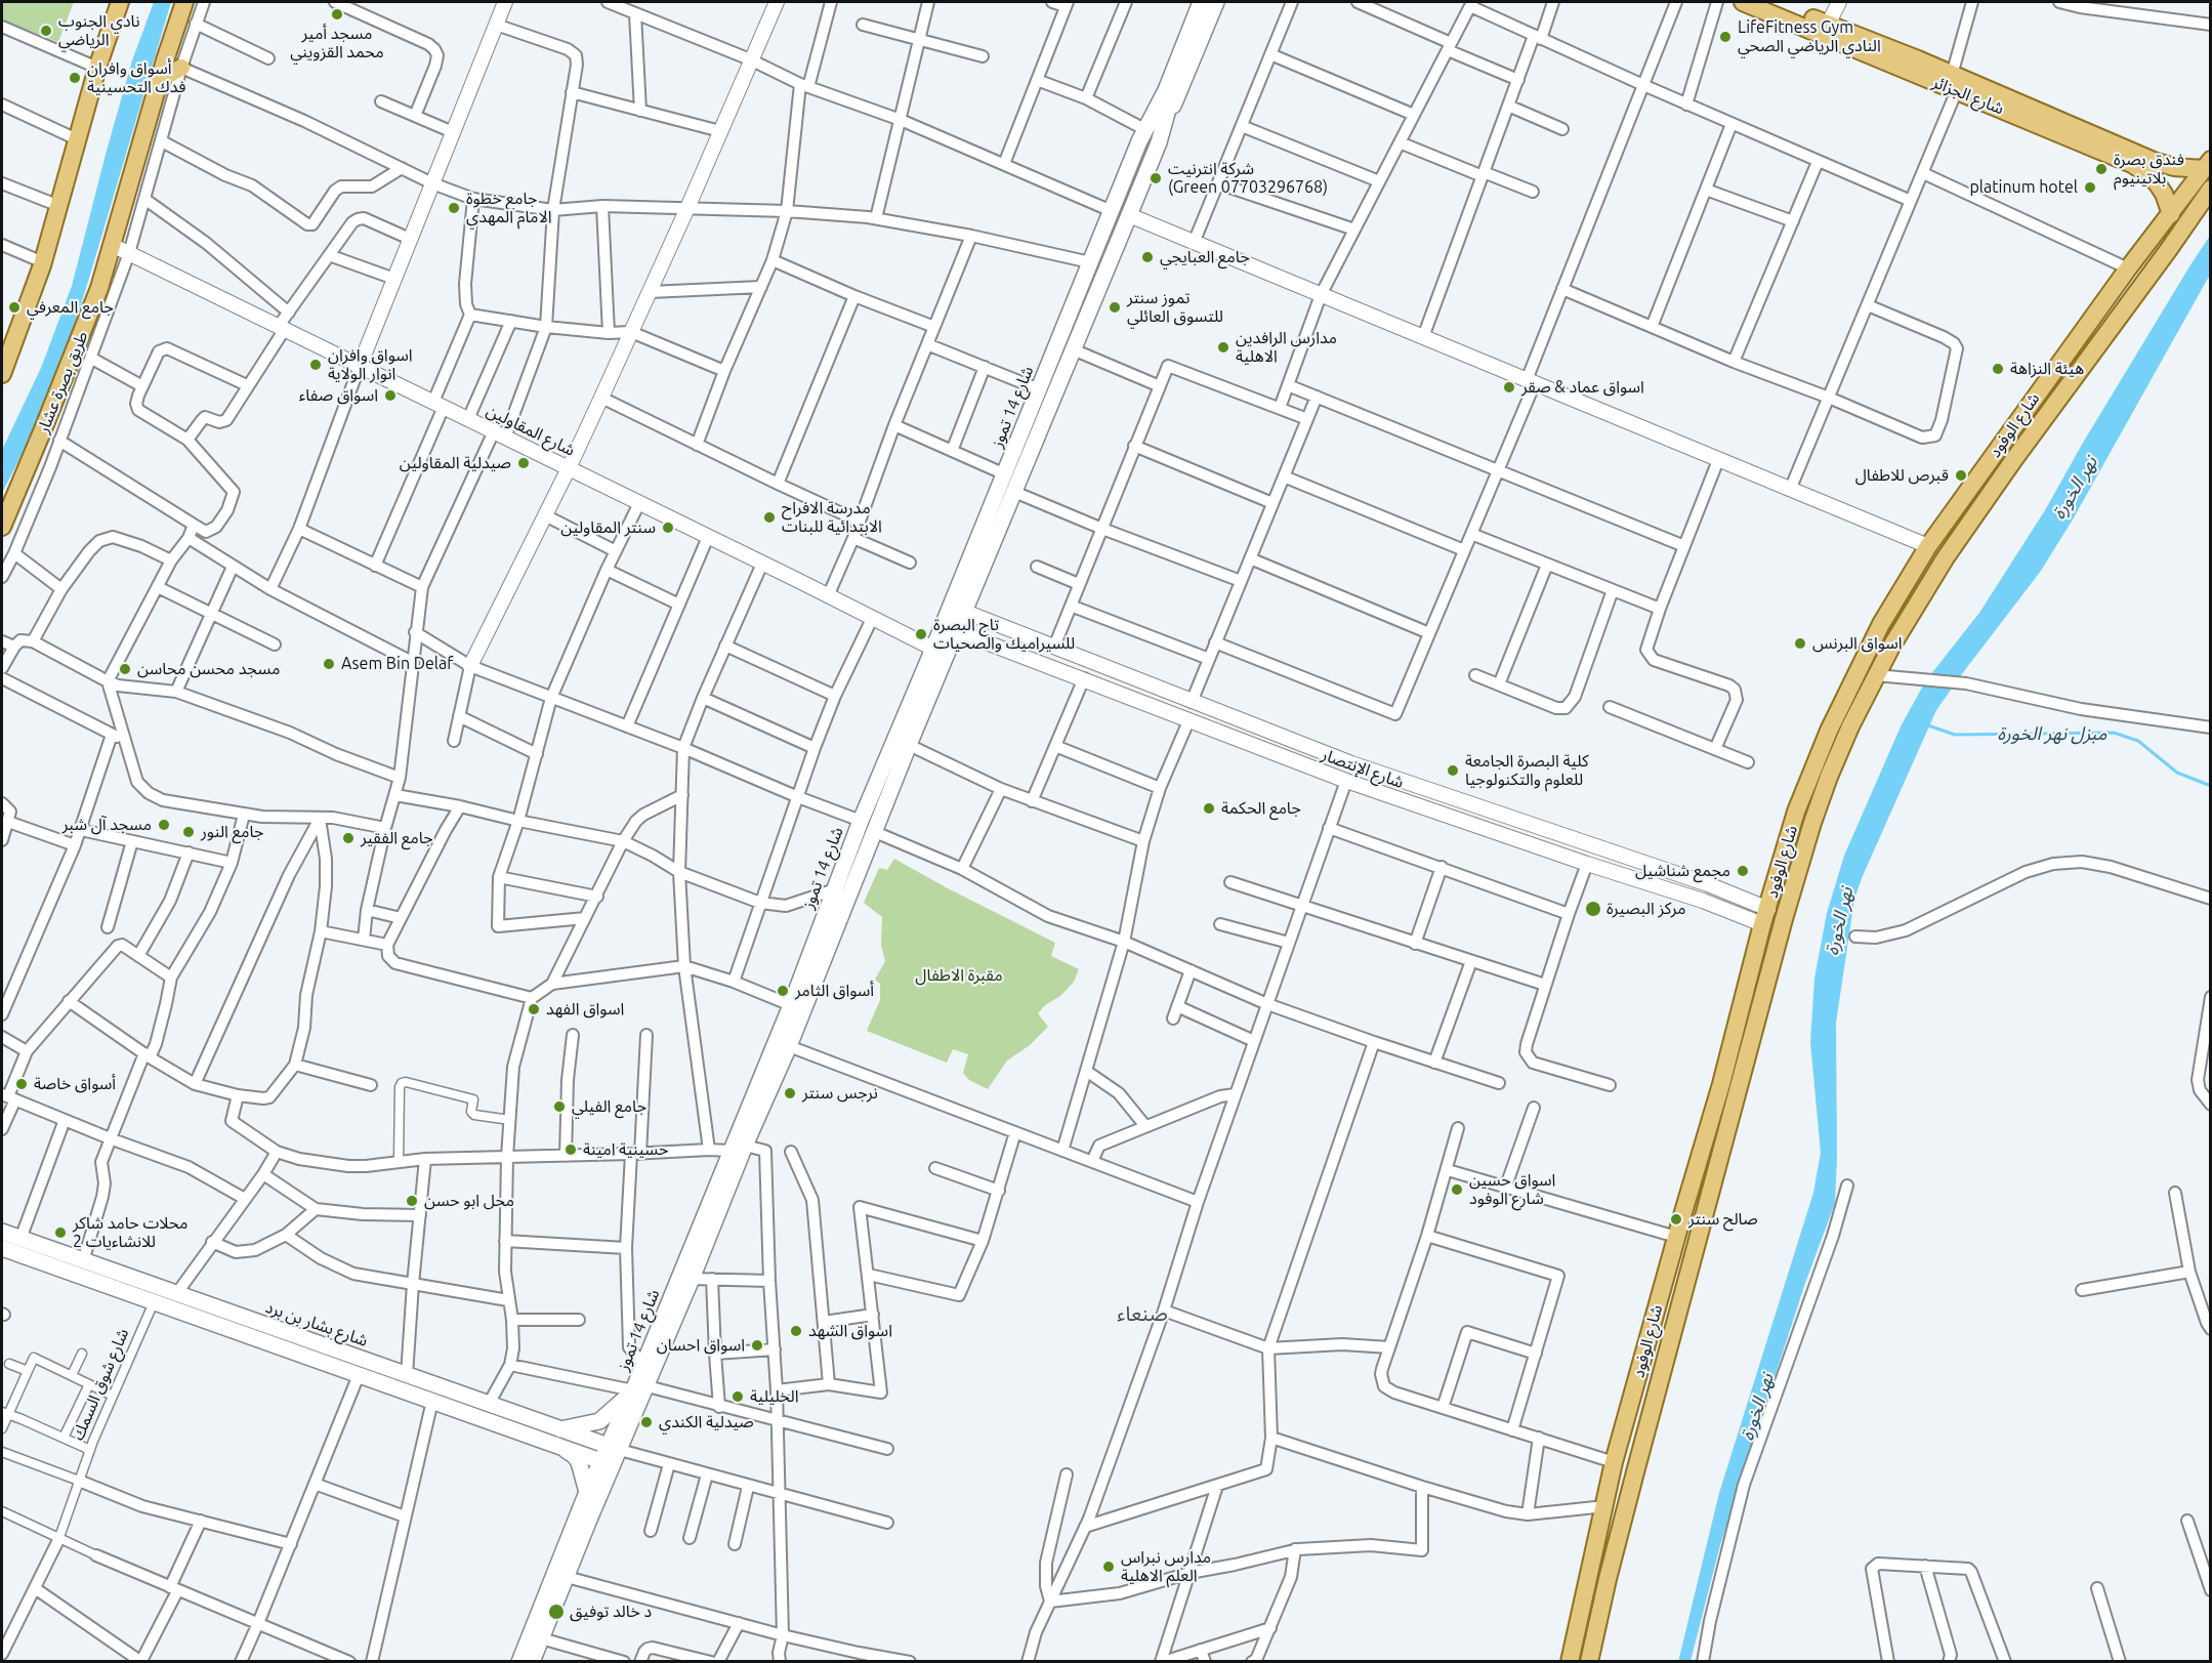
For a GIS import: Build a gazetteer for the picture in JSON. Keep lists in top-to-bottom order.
{
  "streets": {
    "main road": [
      "شارع الجزائر",
      "طريق بصرة عشار",
      "شارع 14 تموز",
      "شارع الوفود",
      "شارع بشار بن برد"
    ],
    "street": ["شارع المقاولين", "شارع الإنتصار", "شارع شوق السمك"]
  },
  "crossings": [
    ["شارع الجزائر", "شارع الوفود"],
    ["طريق بصرة عشار", "شارع المقاولين"],
    ["شارع 14 تموز", "شارع المقاولين"],
    ["شارع 14 تموز", "شارع الإنتصار"],
    ["شارع 14 تموز", "شارع بشار بن برد"],
    ["شارع الوفود", "شارع الإنتصار"],
    ["شارع بشار بن برد", "شارع شوق السمك"]
  ],
  "districts": ["صنعاء"],
  "water": ["نهر الخورة", "مبزل نهر الخورة"],
  "parks": ["مقبرة الاطفال"],
  "places": [
    "مسجد أمير محمد القزويني",
    "نادي الجنوب الرياضي",
    "LifeFitness Gym النادي الرياضي الصحي",
    "أسواق وافران فدك التحسينية",
    "فندق بصرة بلاتينيوم",
    "شركة انترنيت (Green 07703296768)",
    "platinum hotel",
    "جامع خطوة الامام المهدي",
    "جامع العبايجي",
    "جامع المعرفي",
    "تموز سنتر للتسوق العائلي",
    "مدارس الرافدين اﻻهلية",
    "اسواق وافران انوار الولاية",
    "هيئة النزاهة",
    "اسواق عماد & صقر",
    "اسواق صفاء",
    "صيدلية المقاولين",
    "قبرص للاطفال",
    "مدرسة اﻻفراح اﻻبتدائية للبنات",
    "سنتر المقاولين",
    "تاج البصرة للسيراميك والصحيات",
    "اسواق البرنس",
    "Asem Bin Delaf",
    "مسجد محسن محاسن",
    "كلية البصرة الجامعة للعلوم والتكنولوجيا",
    "جامع الحكمة",
    "مسجد آل شبر",
    "جامع النور",
    "جامع الفقير",
    "مجمع شناشيل",
    "مركز البصيرة",
    "أسواق الثامر",
    "اسواق الفهد",
    "أسواق خاصة",
    "نرجس سنتر",
    "جامع الفيلي",
    "حسينية امينة",
    "اسواق حسين شارع الوفود",
    "محل ابو حسن",
    "صالح سنتر",
    "محلات حامد شاكر للانشاءيات 2",
    "اسواق الشهد",
    "اسواق احسان",
    "الخليلية",
    "صيدلية الكندي",
    "مدارس نبراس العلم الاهلية",
    "د خالد توفيق"
  ]
}
